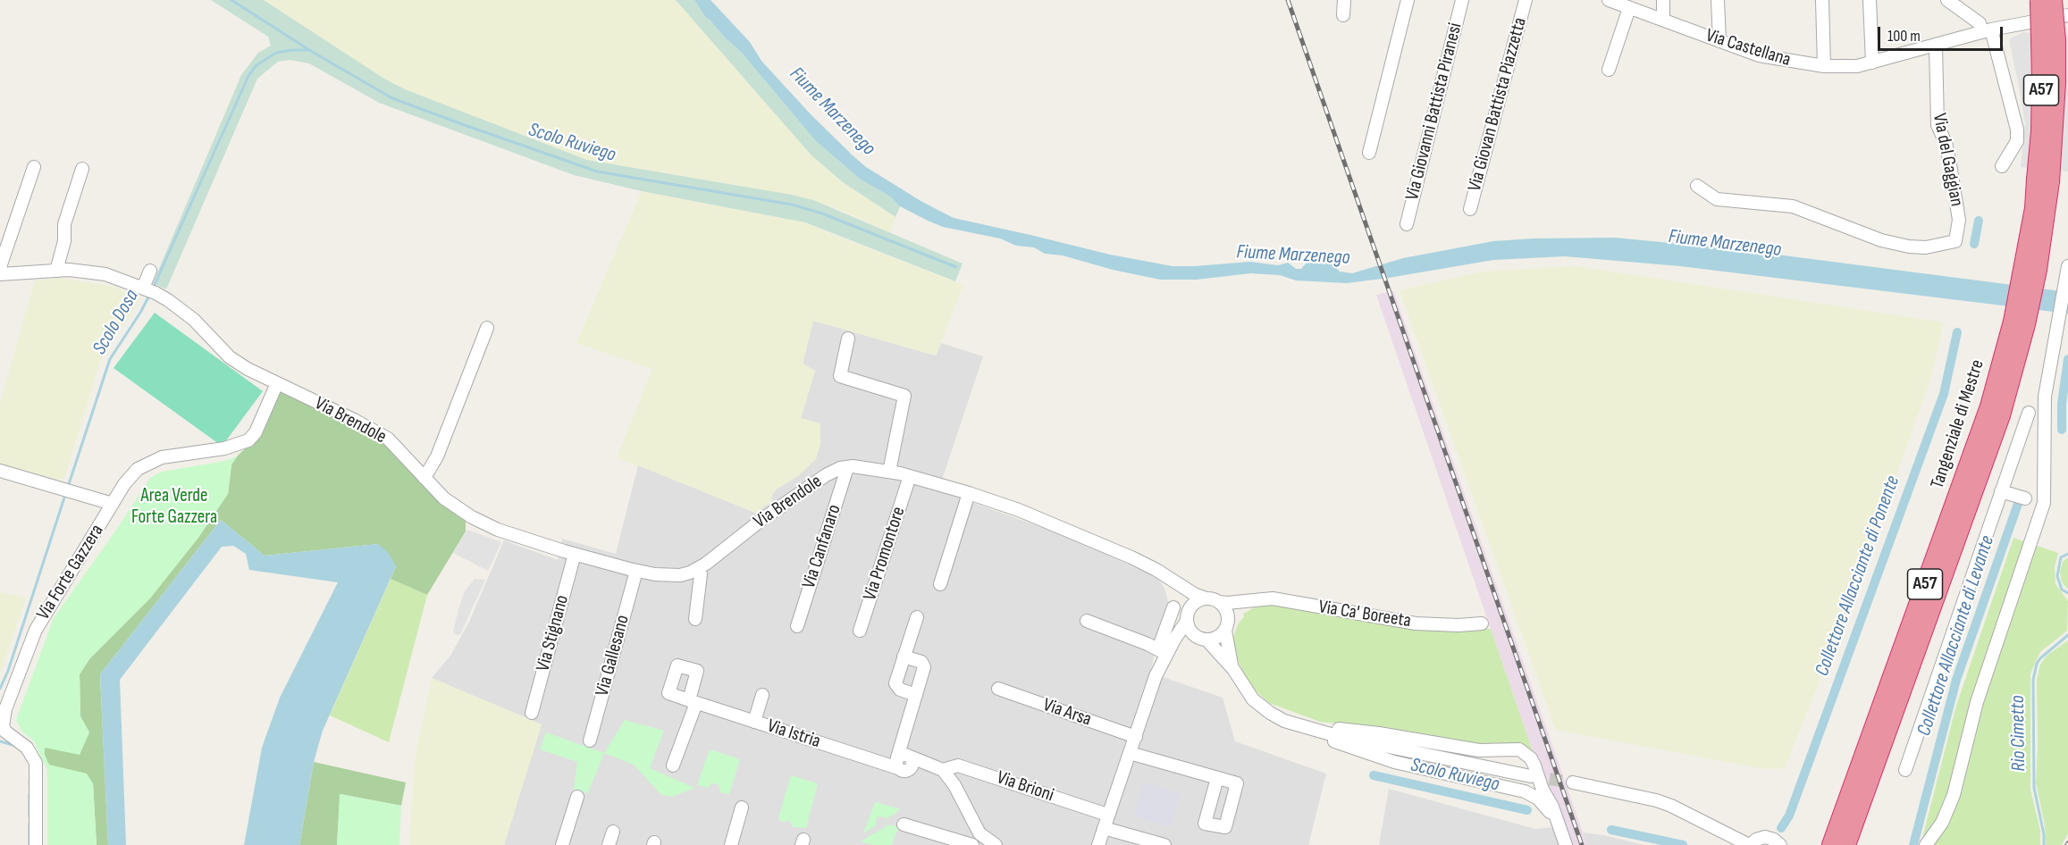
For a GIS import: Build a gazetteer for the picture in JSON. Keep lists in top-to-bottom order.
{
  "streets": {
    "highway": ["A57", "Tangenziale di Mestre"],
    "street": [
      "Via Castellana",
      "Via Giovan Battista Piazzetta",
      "Via Giovanni Battista Piranesi",
      "Via del Gaggian",
      "Via Brendole",
      "Via Canfanaro",
      "Via Promontore",
      "Via Forte Gazzera",
      "Via Ca' Boreeta",
      "Via Stignano",
      "Via Gallesano",
      "Via Arsa",
      "Via Istria",
      "Via Brioni"
    ]
  },
  "crossings": [
    ["Via Castellana", "Via del Gaggian"],
    ["Via Brendole", "Via Canfanaro"],
    ["Via Brendole", "Via Forte Gazzera"],
    ["Via Brendole", "Via Stignano"],
    ["Via Brendole", "Via Gallesano"],
    ["Via Istria", "Via Brioni"]
  ],
  "water": [
    "Fiume Marzenego",
    "Scolo Ruviego",
    "Scolo Dosa",
    "Collettore Allacciante di Ponente",
    "Collettore Allacciante di Levante",
    "Rio Cimetto"
  ],
  "parks": ["Area Verde Forte Gazzera"],
  "scale_bar": "100 m"
}
